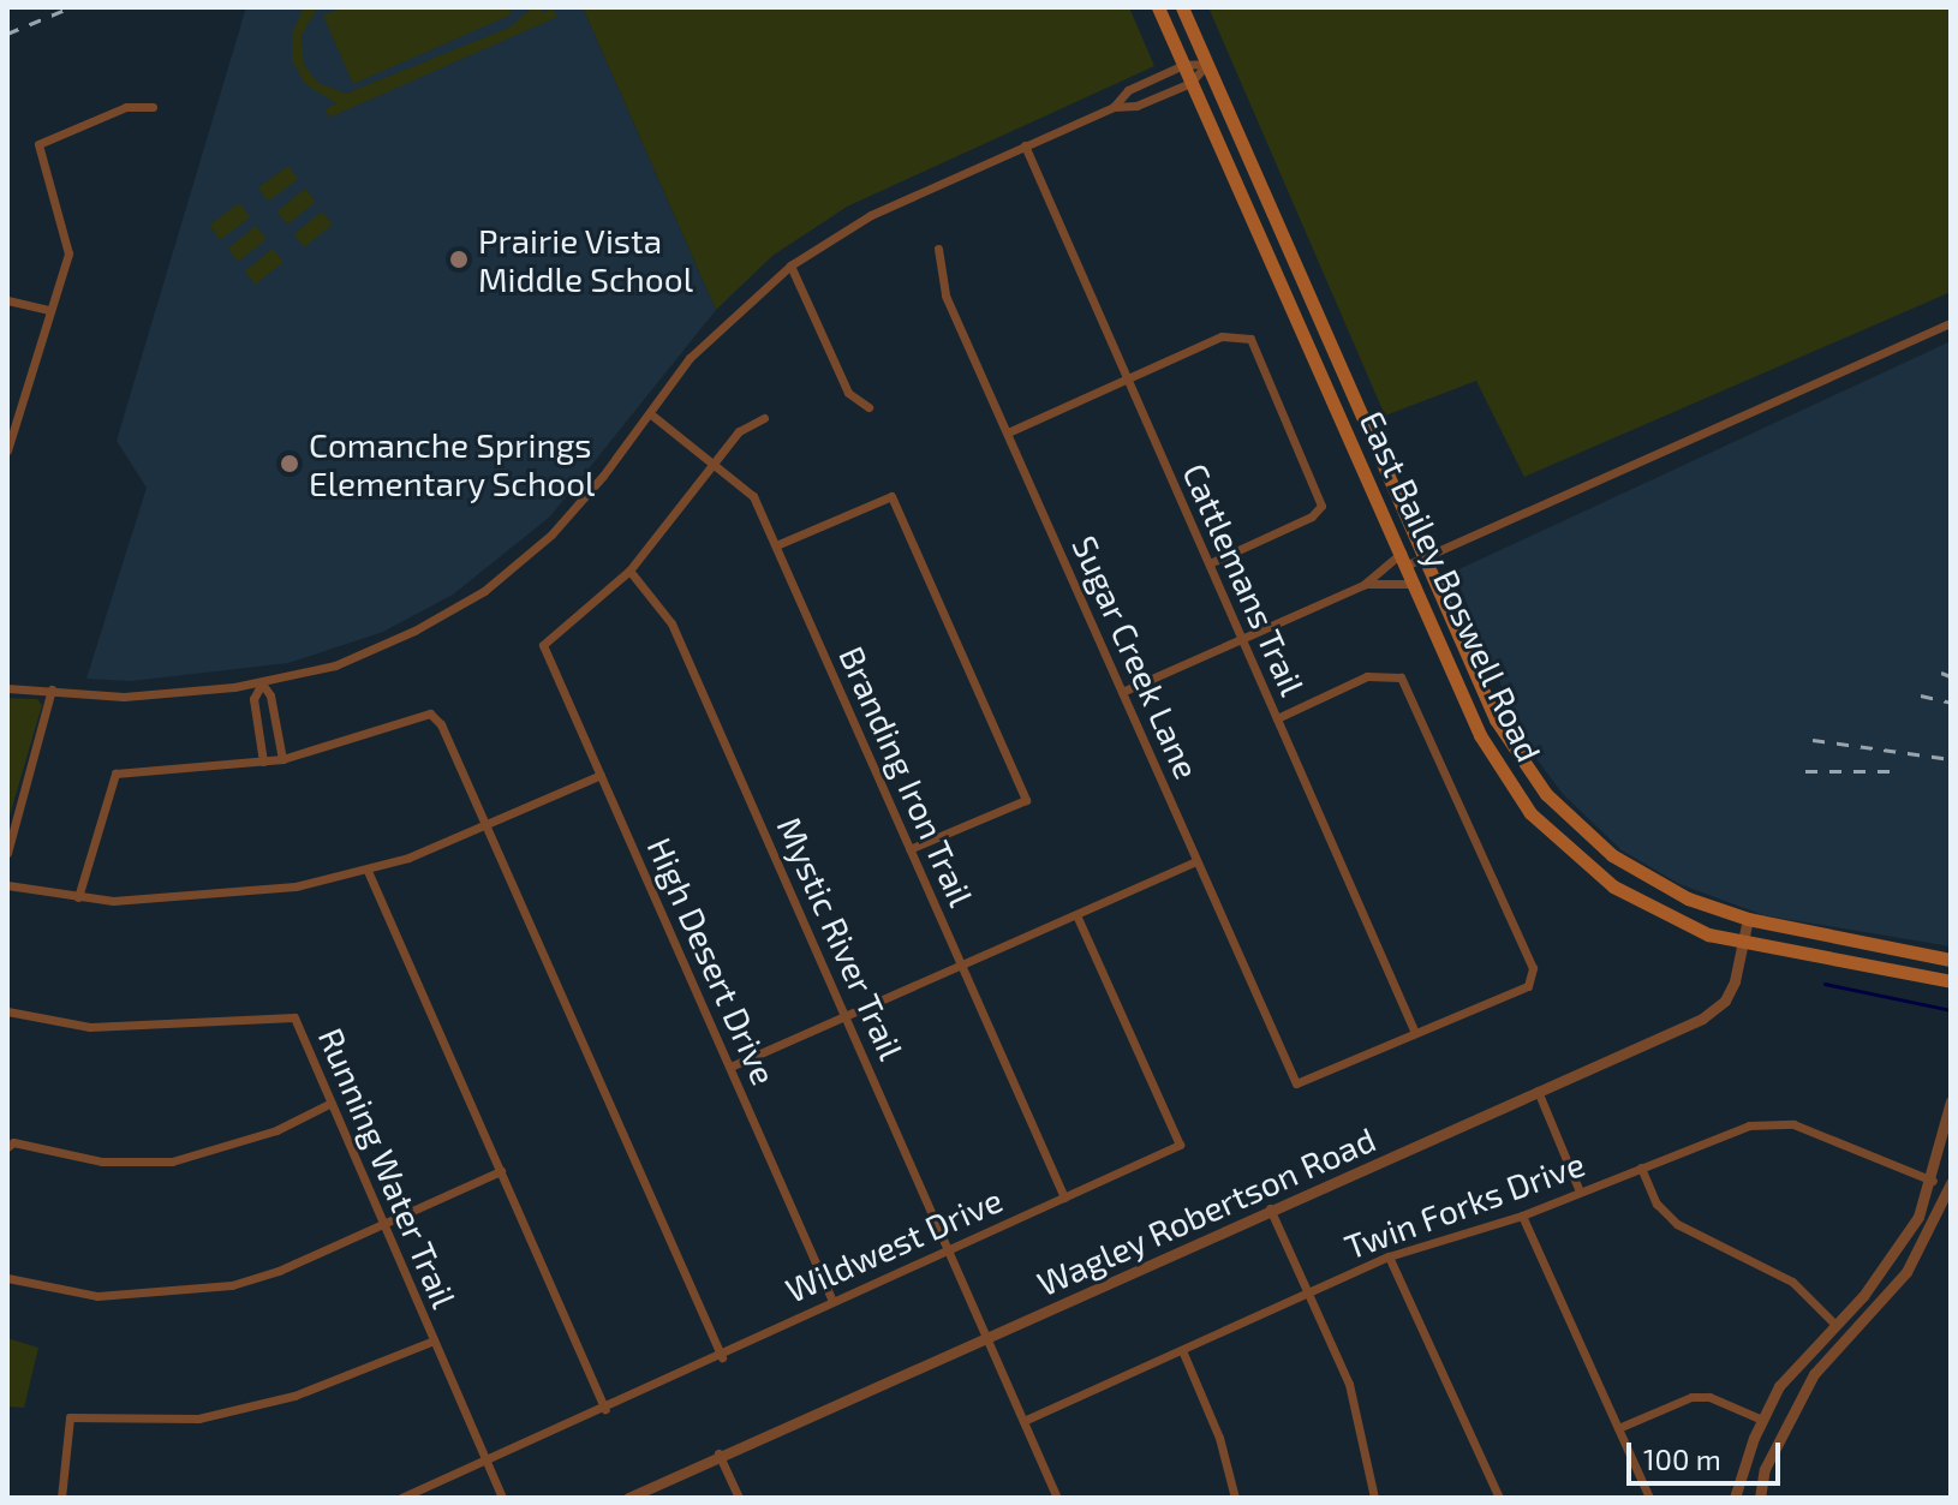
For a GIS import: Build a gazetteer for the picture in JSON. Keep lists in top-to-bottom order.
{
  "streets": {
    "main road": ["East Bailey Boswell Road"],
    "street": [
      "Cattlemans Trail",
      "Sugar Creek Lane",
      "Branding Iron Trail",
      "Mystic River Trail",
      "High Desert Drive",
      "Running Water Trail",
      "Twin Forks Drive",
      "Wagley Robertson Road",
      "Wildwest Drive"
    ]
  },
  "crossings": [
    ["Cattlemans Trail", "Sugar Creek Lane"],
    ["East Bailey Boswell Road", "Wagley Robertson Road"],
    ["Branding Iron Trail", "Wildwest Drive"],
    ["Mystic River Trail", "High Desert Drive"],
    ["Mystic River Trail", "Twin Forks Drive"],
    ["Mystic River Trail", "Wagley Robertson Road"],
    ["Mystic River Trail", "Wildwest Drive"],
    ["High Desert Drive", "Wildwest Drive"],
    ["Running Water Trail", "Wildwest Drive"]
  ],
  "places": ["Prairie Vista Middle School", "Comanche Springs Elementary School"],
  "scale_bar": "100 m"
}
